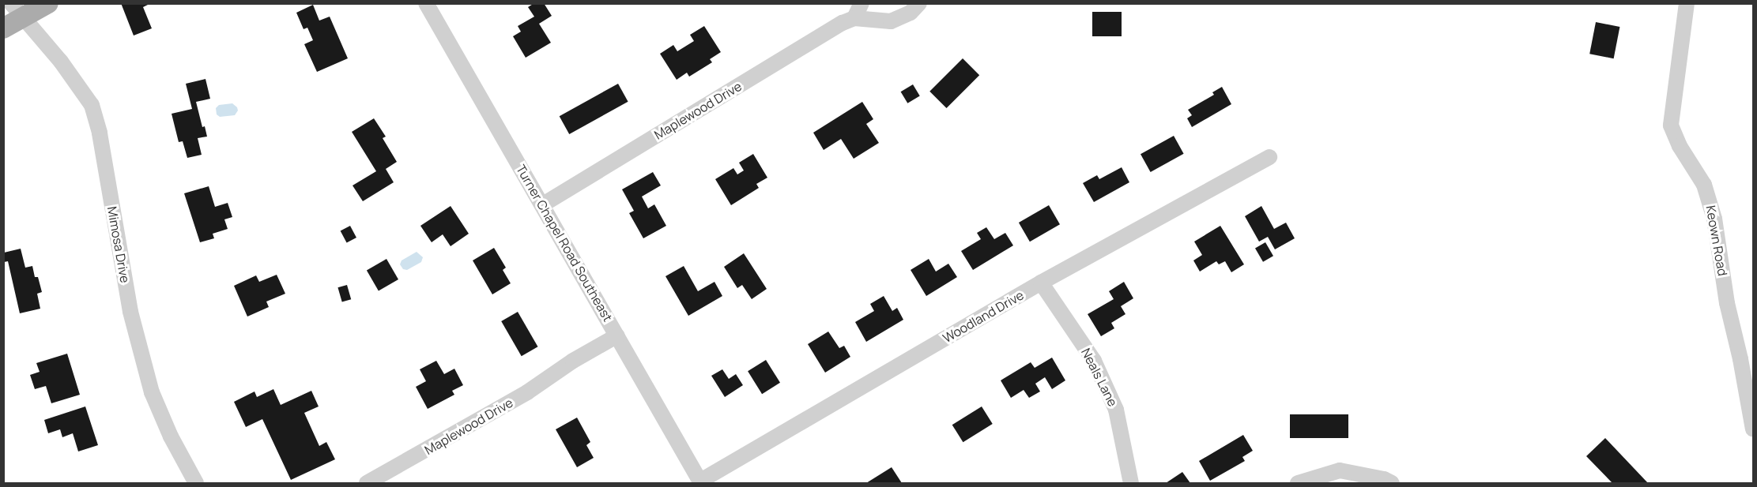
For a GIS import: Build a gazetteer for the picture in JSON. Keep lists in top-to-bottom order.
{
  "streets": {
    "street": [
      "Maplewood Drive",
      "Keown Road",
      "Turner Chapel Road Southeast",
      "Mimosa Drive",
      "Woodland Drive",
      "Neals Lane"
    ]
  },
  "crossings": [
    ["Maplewood Drive", "Turner Chapel Road Southeast"],
    ["Turner Chapel Road Southeast", "Woodland Drive"],
    ["Woodland Drive", "Neals Lane"]
  ]
}
